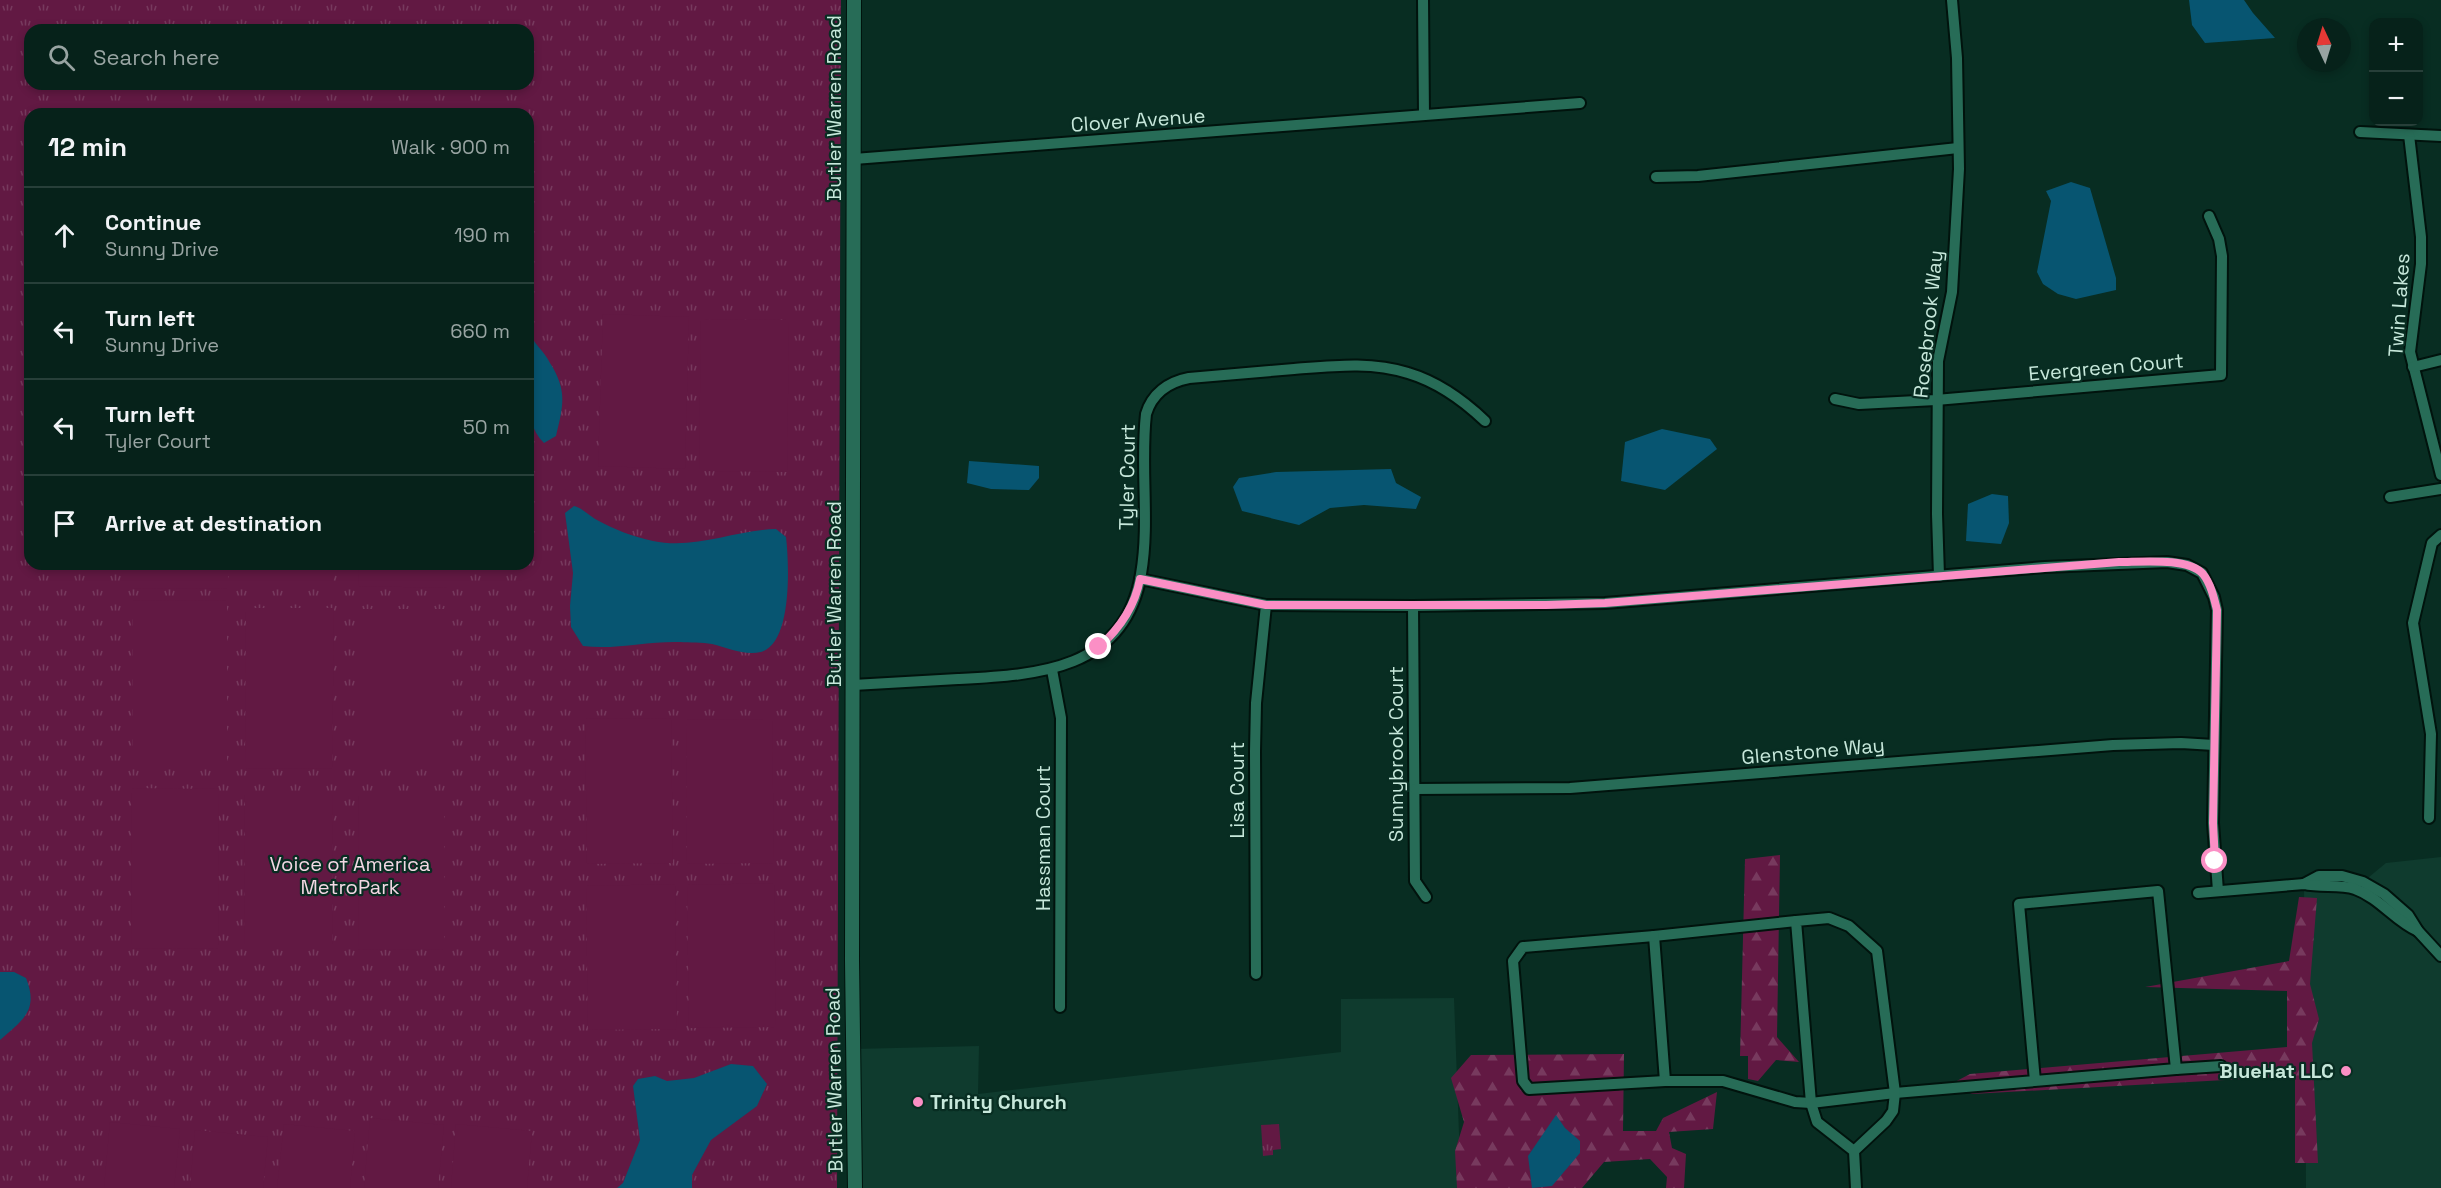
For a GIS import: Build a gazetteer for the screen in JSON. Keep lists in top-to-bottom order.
{
  "streets": {
    "main road": ["Butler Warren Road"],
    "street": [
      "Clover Avenue",
      "Twin Lakes",
      "Rosebrook Way",
      "Evergreen Court",
      "Tyler Court",
      "Glenstone Way",
      "Sunnybrook Court",
      "Lisa Court",
      "Hassman Court"
    ]
  },
  "crossings": [
    ["Butler Warren Road", "Clover Avenue"],
    ["Butler Warren Road", "Tyler Court"],
    ["Rosebrook Way", "Evergreen Court"],
    ["Tyler Court", "Hassman Court"],
    ["Glenstone Way", "Sunnybrook Court"]
  ],
  "parks": ["Voice of America MetroPark"],
  "places": ["BlueHat LLC", "Trinity Church"],
  "north": "top",
  "page": {
    "map_buttons": ["+", "−"],
    "search": "Search here",
    "heading": ["12 min", "Walk · 900 m"],
    "list": [
      ["Continue", "Sunny Drive", "190 m"],
      ["Turn left", "Sunny Drive", "660 m"],
      ["Turn left", "Tyler Court", "50 m"],
      "Arrive at destination"
    ]
  }
}
